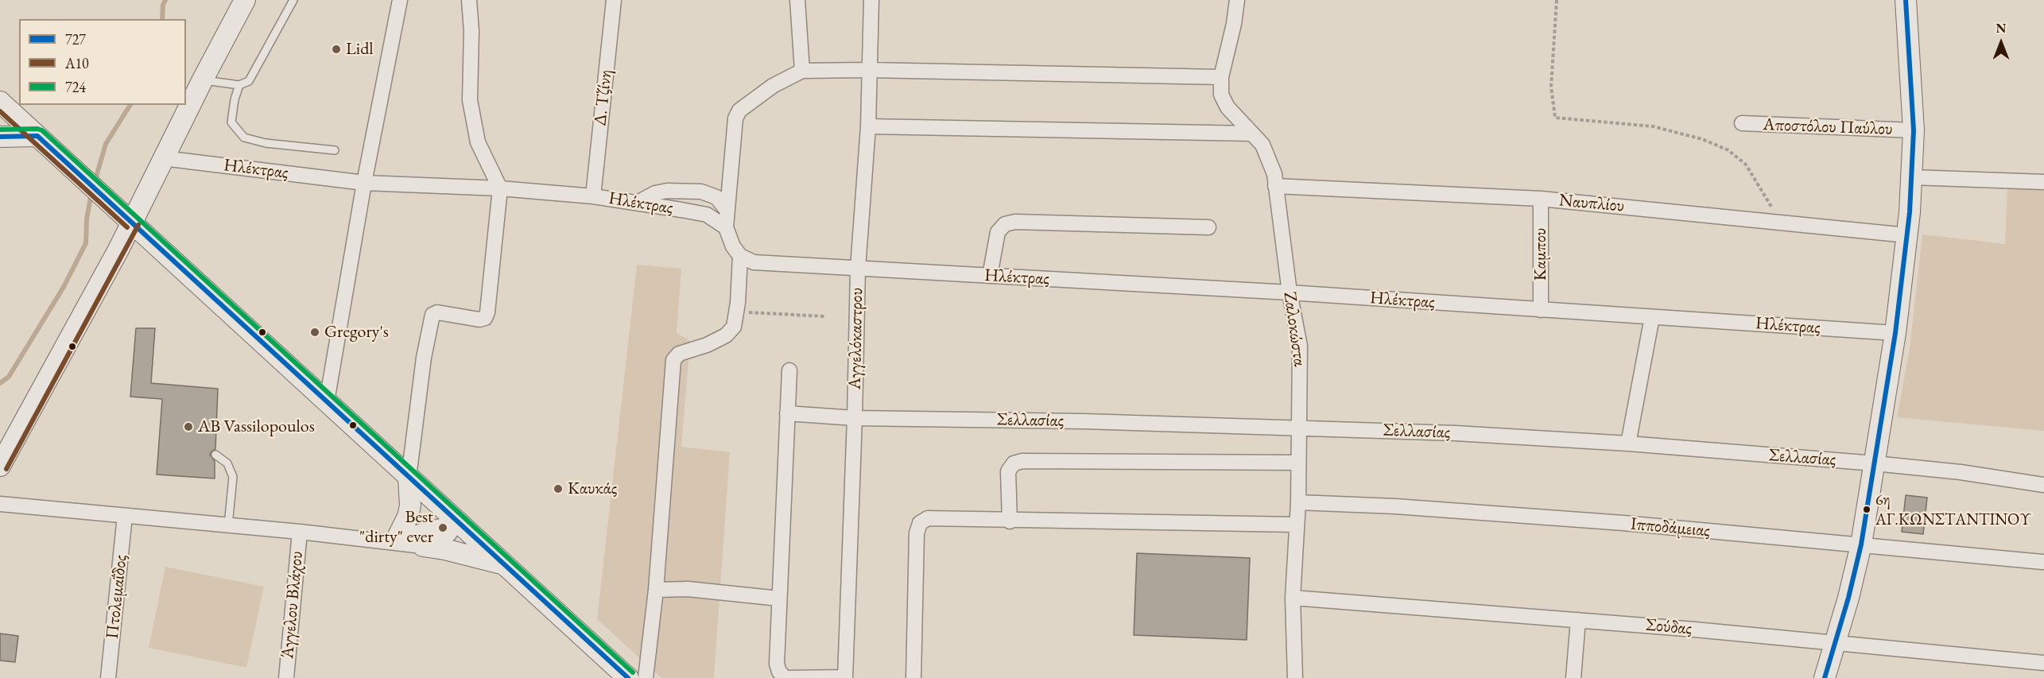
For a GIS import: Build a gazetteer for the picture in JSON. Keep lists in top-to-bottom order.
{
  "streets": {
    "street": [
      "Δ. Τζίνη",
      "Αποστόλου Παύλου",
      "Ηλέκτρας",
      "Ναυπλίου",
      "Καμπου",
      "Ζαλοκώστα",
      "Αγγελόκαστρου",
      "Σελλασίας",
      "Ιπποδάμειας",
      "Πτολεμαΐδος",
      "Άγγελου Βλάχου",
      "Σούδας"
    ]
  },
  "crossings": [
    ["Δ. Τζίνη", "Ηλέκτρας"],
    ["Ηλέκτρας", "Καμπου"],
    ["Ηλέκτρας", "Ζαλοκώστα"],
    ["Ηλέκτρας", "Αγγελόκαστρου"],
    ["Ναυπλίου", "Καμπου"],
    ["Ναυπλίου", "Ζαλοκώστα"],
    ["Ζαλοκώστα", "Σελλασίας"],
    ["Ζαλοκώστα", "Ιπποδάμειας"],
    ["Ζαλοκώστα", "Σούδας"],
    ["Αγγελόκαστρου", "Σελλασίας"]
  ],
  "places": [
    "Lidl",
    "Gregory's",
    "AB Vassilopoulos",
    "Καυκάς",
    "6η ΑΓ.ΚΩΝΣΤΑΝΤΙΝΟΥ",
    "Best \"dirty\" ever"
  ],
  "lines": ["transit line 727", "transit line Α10", "transit line 724"],
  "legend": ["727", "Α10", "724"],
  "north": "top"
}
